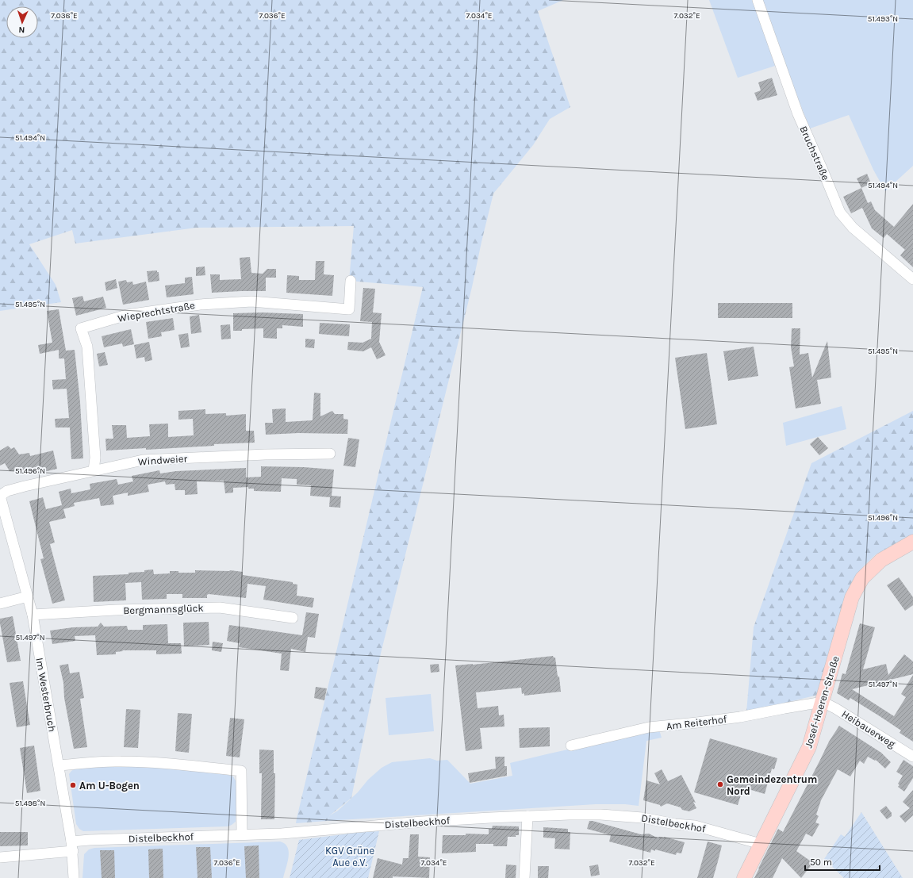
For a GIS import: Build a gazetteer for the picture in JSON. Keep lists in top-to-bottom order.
{
  "streets": {
    "street": [
      "Bruchstraße",
      "Wieprechtstraße",
      "Windweier",
      "Bergmannsglück",
      "Im Westerbruch",
      "Josef-Hoeren-Straße",
      "Am Reiterhof",
      "Heibauerweg",
      "Distelbeckhof"
    ]
  },
  "crossings": [
    ["Wieprechtstraße", "Windweier"],
    ["Windweier", "Im Westerbruch"],
    ["Bergmannsglück", "Im Westerbruch"],
    ["Im Westerbruch", "Distelbeckhof"],
    ["Josef-Hoeren-Straße", "Am Reiterhof"],
    ["Josef-Hoeren-Straße", "Heibauerweg"],
    ["Josef-Hoeren-Straße", "Distelbeckhof"],
    ["Am Reiterhof", "Heibauerweg"]
  ],
  "parks": ["KGV Grüne Aue e.V."],
  "places": ["Gemeindezentrum Nord", "Am U-Bogen"],
  "scale_bar": "50 m",
  "north": "bottom",
  "coordinates": [
    "7.038°E",
    "7.036°E",
    "7.034°E",
    "7.032°E",
    "51.493°N",
    "51.494°N",
    "51.495°N",
    "51.496°N",
    "51.497°N",
    "51.498°N"
  ]
}
